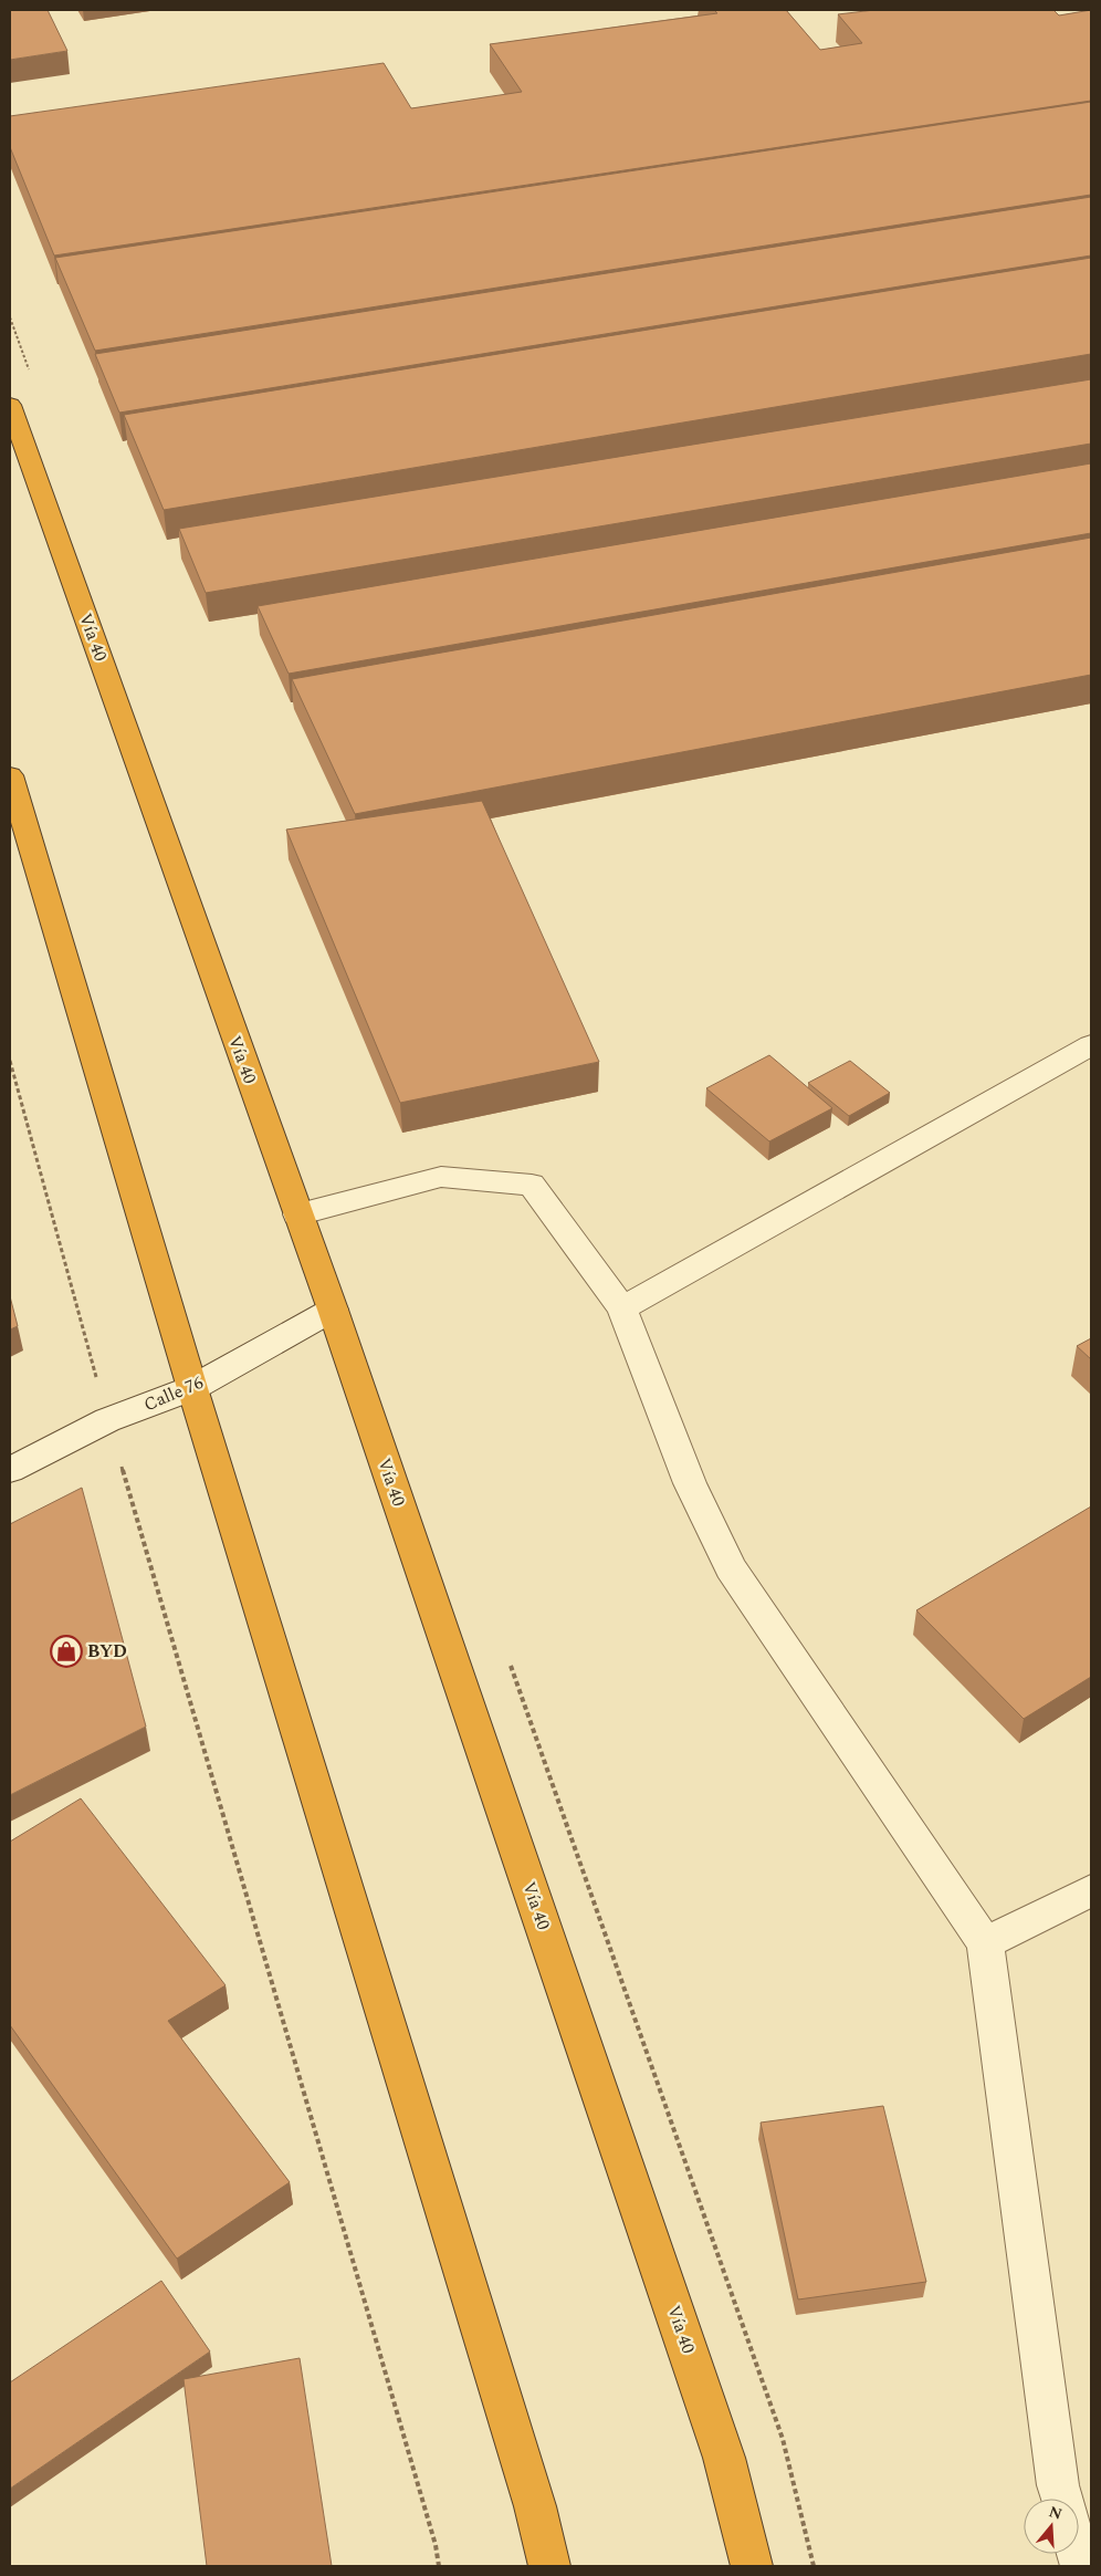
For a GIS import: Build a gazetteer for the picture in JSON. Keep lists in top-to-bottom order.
{
  "streets": {
    "highway": ["Vía 40"],
    "street": ["Calle 76"]
  },
  "crossings": [
    ["Vía 40", "Calle 76"]
  ],
  "places": {
    "shop": ["BYD"]
  },
  "north": "top"
}
